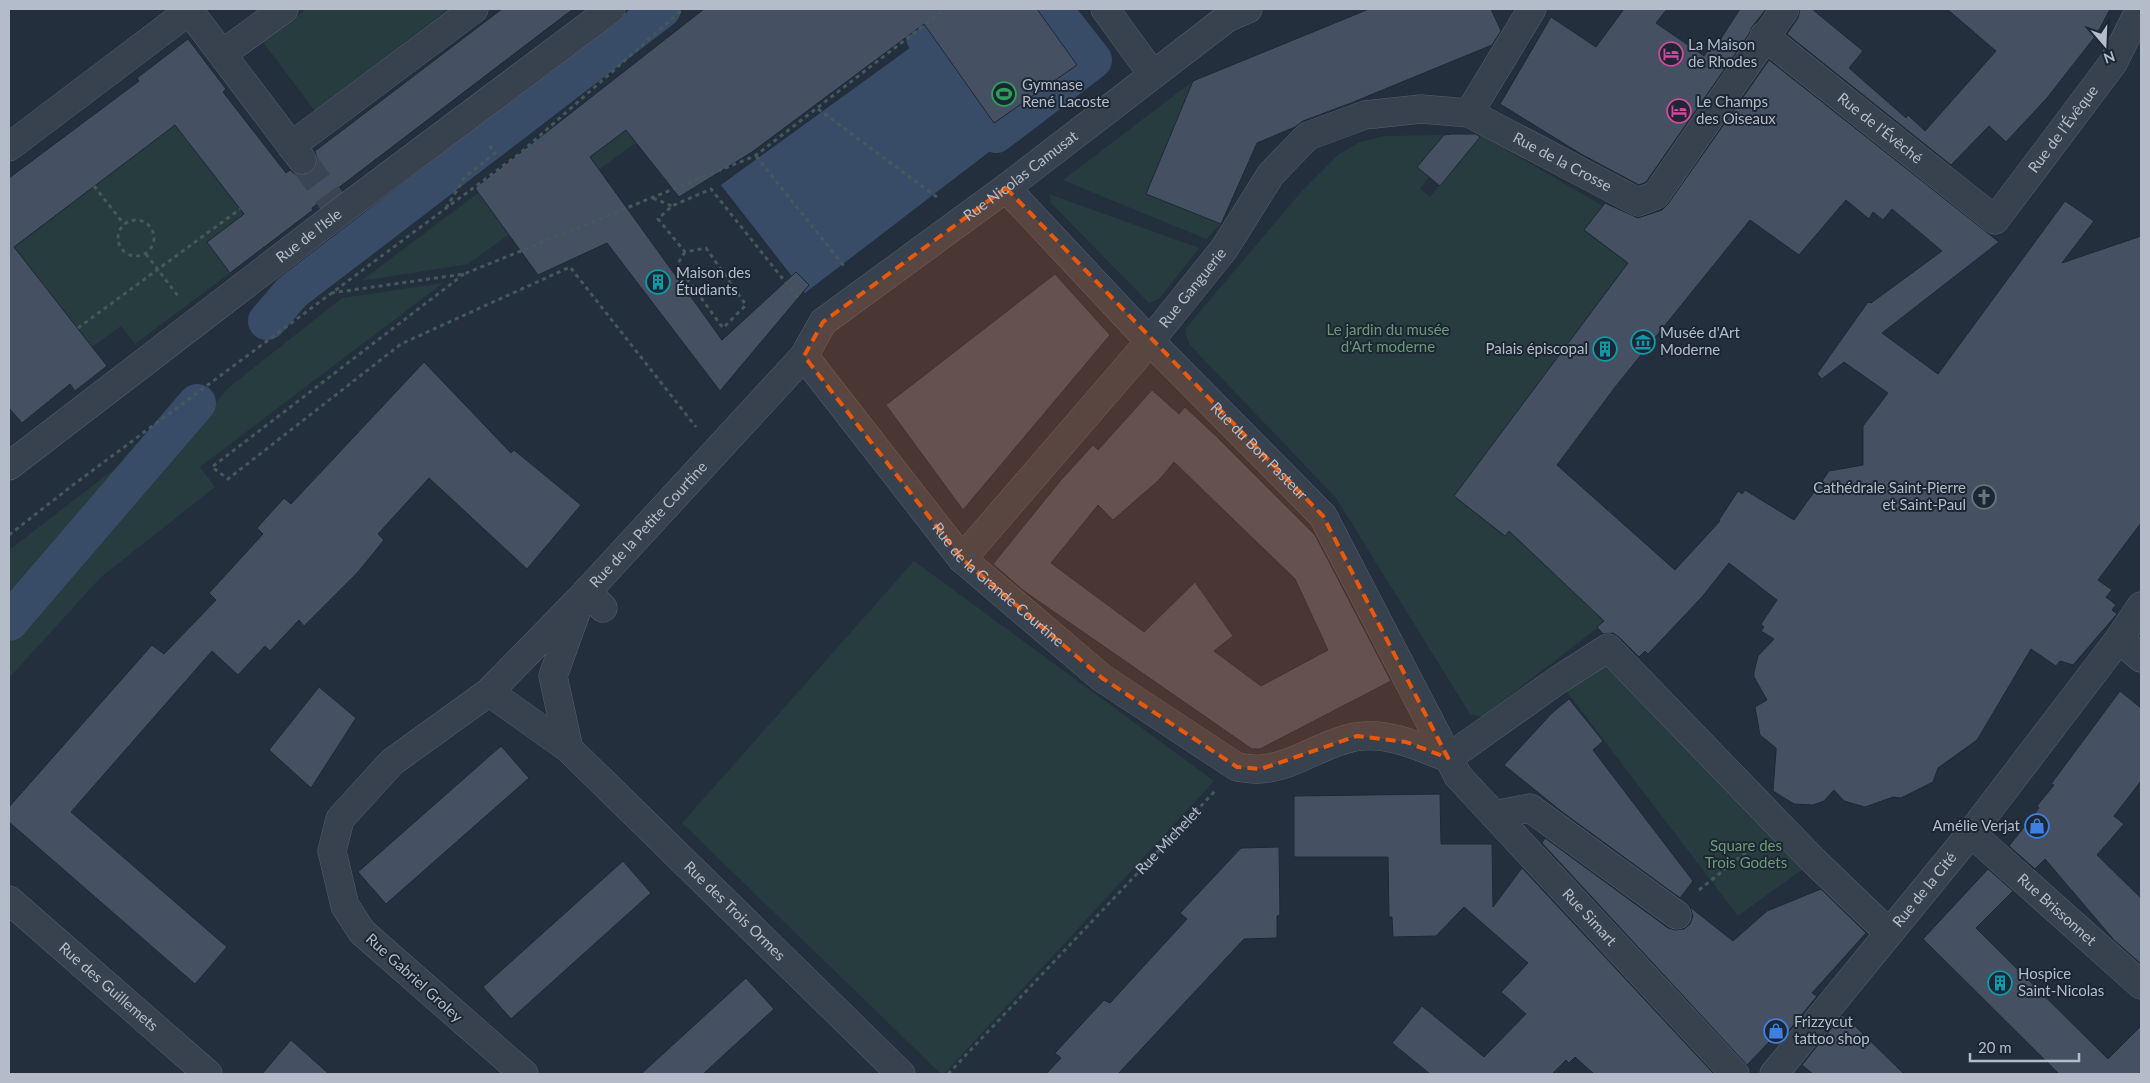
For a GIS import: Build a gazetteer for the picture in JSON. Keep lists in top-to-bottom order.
{
  "streets": {
    "street": [
      "Rue de l’Évêché",
      "Rue de l’Évêque",
      "Rue de la Crosse",
      "Rue Nicolas Camusat",
      "Rue de l'Isle",
      "Rue Ganguerie",
      "Rue du Bon Pasteur",
      "Rue de la Petite Courtine",
      "Rue de la Grande Courtine",
      "Rue de la Cité",
      "Rue Brissonnet",
      "Rue des Trois Ormes",
      "Rue Simart",
      "Rue Gabriel Groley",
      "Rue des Guillemets"
    ],
    "path": ["Rue Michelet"]
  },
  "crossings": [
    ["Rue de l’Évêché", "Rue de l’Évêque"],
    ["Rue de l’Évêché", "Rue de la Crosse"],
    ["Rue de la Crosse", "Rue Ganguerie"],
    ["Rue Nicolas Camusat", "Rue du Bon Pasteur"],
    ["Rue Nicolas Camusat", "Rue de la Petite Courtine"],
    ["Rue Nicolas Camusat", "Rue de la Grande Courtine"],
    ["Rue Ganguerie", "Rue du Bon Pasteur"],
    ["Rue Ganguerie", "Rue de la Grande Courtine"],
    ["Rue du Bon Pasteur", "Rue Simart"],
    ["Rue de la Petite Courtine", "Rue de la Grande Courtine"],
    ["Rue de la Petite Courtine", "Rue des Trois Ormes"],
    ["Rue de la Petite Courtine", "Rue Gabriel Groley"],
    ["Rue de la Grande Courtine", "Rue Michelet"],
    ["Rue de la Cité", "Rue Brissonnet"],
    ["Rue des Trois Ormes", "Rue Gabriel Groley"]
  ],
  "parks": ["Le jardin du musée d'Art moderne", "Square des Trois Godets"],
  "places": {
    "hotel": ["La Maison de Rhodes", "Le Champs des Oiseaux"],
    "sports": ["Gymnase René Lacoste"],
    "building": ["Maison des Étudiants", "Palais épiscopal", "Hospice Saint-Nicolas"],
    "museum": ["Musée d'Art Moderne"],
    "church": ["Cathédrale Saint-Pierre et Saint-Paul"],
    "shop": ["Amélie Verjat", "Frizzycut tattoo shop"]
  },
  "scale_bar": "20 m",
  "north": "bottom"
}
